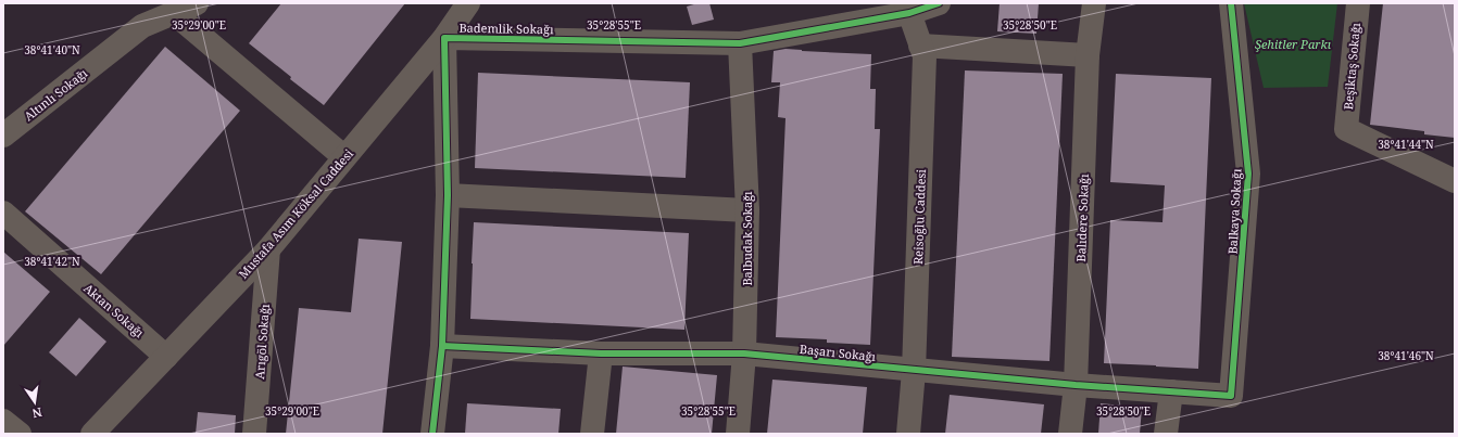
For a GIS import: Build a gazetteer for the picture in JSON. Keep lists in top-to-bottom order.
{
  "streets": {
    "street": [
      "Bademlik Sokağı",
      "Beşiktaş Sokağı",
      "Altınlı Sokağı",
      "Balkaya Sokağı",
      "Mustafa Asım Köksal Caddesi",
      "Reisoğlu Caddesi",
      "Balıdere Sokağı",
      "Balbudak Sokağı",
      "Aktan Sokağı",
      "Arıgöl Sokağı",
      "Başarı Sokağı"
    ]
  },
  "crossings": [
    ["Bademlik Sokağı", "Mustafa Asım Köksal Caddesi"],
    ["Bademlik Sokağı", "Reisoğlu Caddesi"],
    ["Bademlik Sokağı", "Balbudak Sokağı"],
    ["Bademlik Sokağı", "Başarı Sokağı"],
    ["Balkaya Sokağı", "Başarı Sokağı"],
    ["Mustafa Asım Köksal Caddesi", "Aktan Sokağı"],
    ["Mustafa Asım Köksal Caddesi", "Arıgöl Sokağı"],
    ["Reisoğlu Caddesi", "Başarı Sokağı"],
    ["Balıdere Sokağı", "Başarı Sokağı"],
    ["Balbudak Sokağı", "Başarı Sokağı"]
  ],
  "parks": ["Şehitler Parkı"],
  "north": "bottom",
  "coordinates": [
    "35°29'00\"E",
    "35°28'55\"E",
    "35°28'50\"E",
    "38°41'40\"N",
    "38°41'44\"N",
    "38°41'42\"N",
    "38°41'46\"N"
  ]
}
